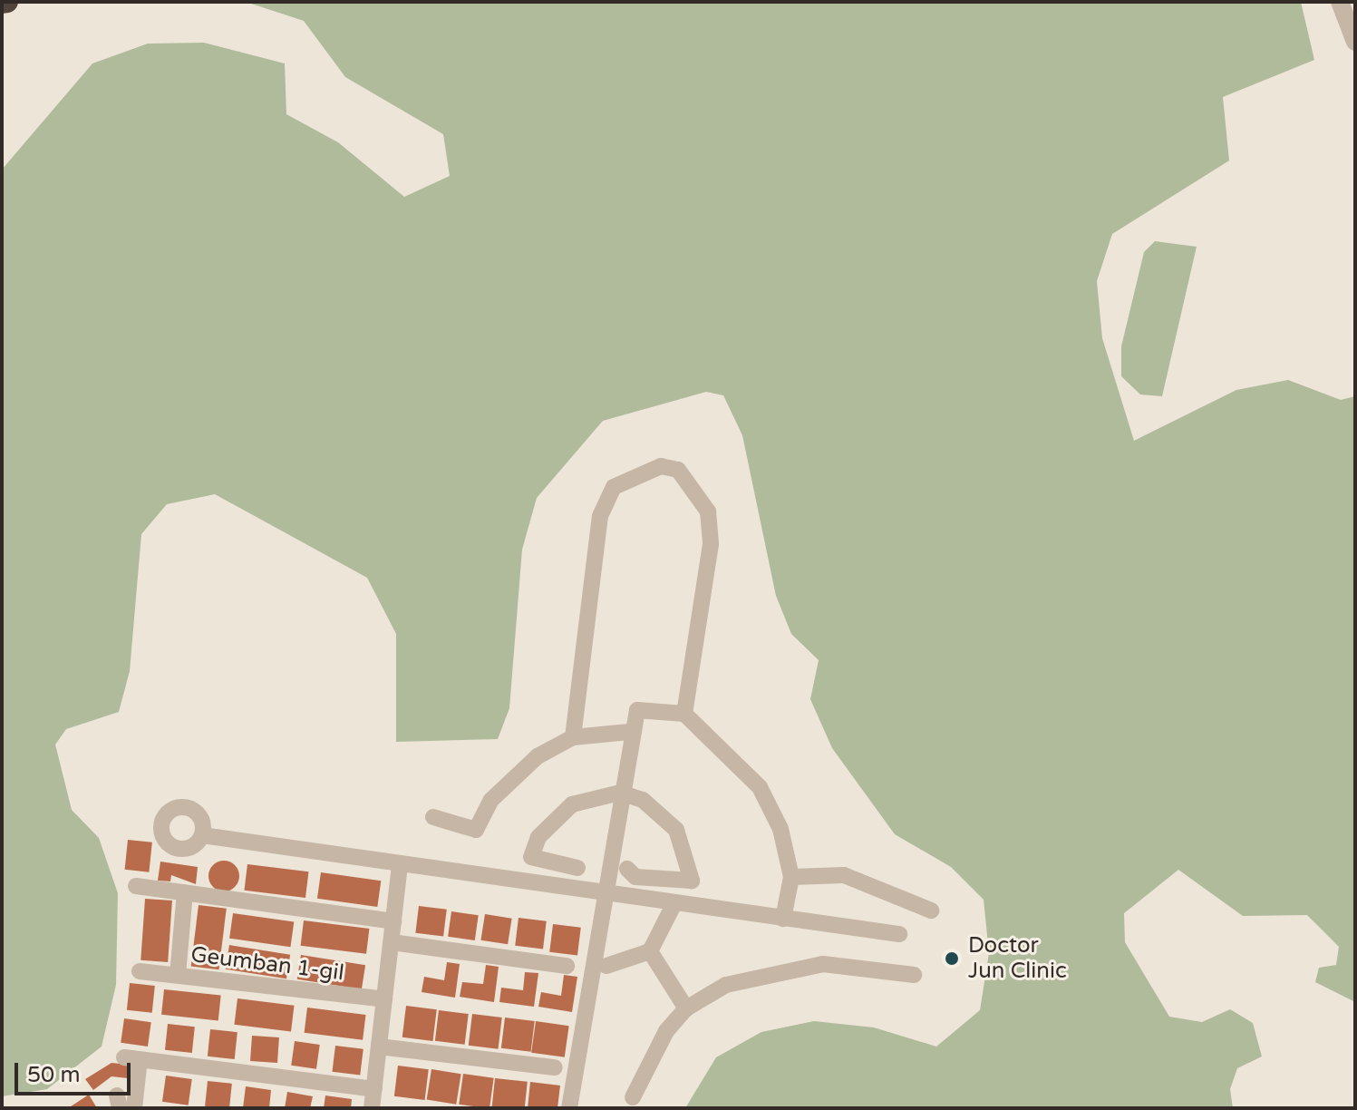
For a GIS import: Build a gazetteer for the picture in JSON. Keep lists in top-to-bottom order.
{
  "streets": {
    "street": ["Geumban 1-gil"]
  },
  "places": ["Doctor Jun Clinic"],
  "scale_bar": "50 m"
}
